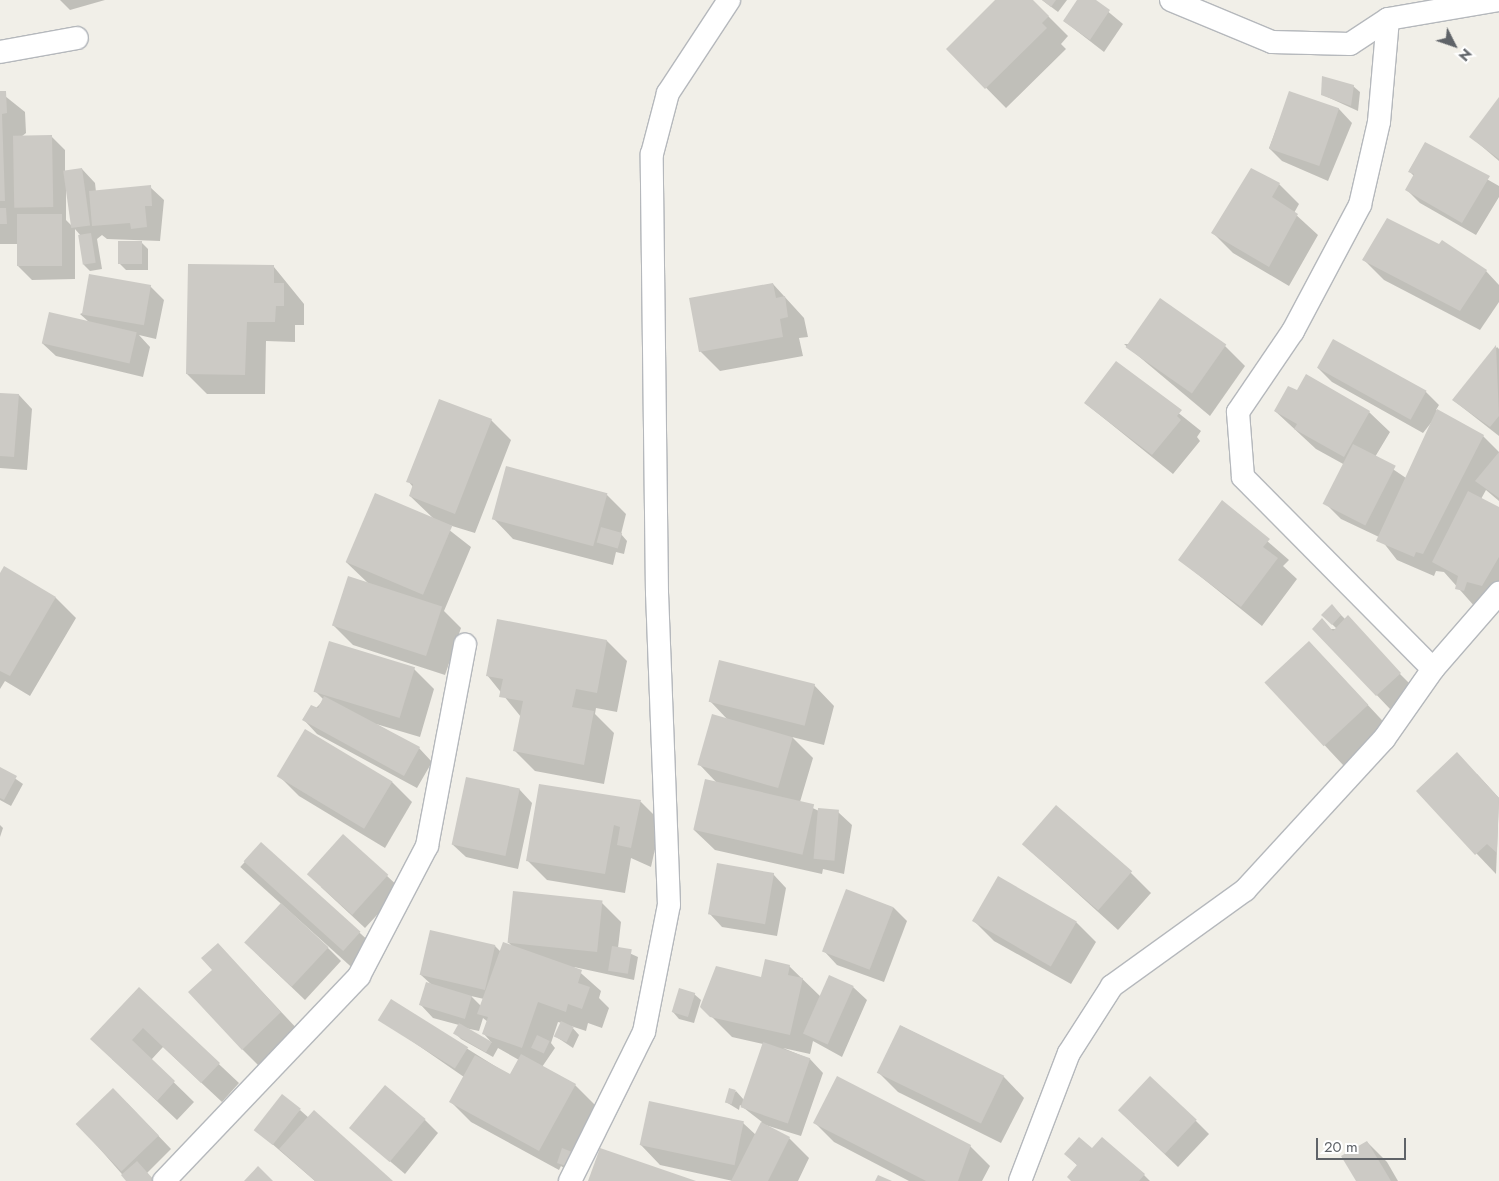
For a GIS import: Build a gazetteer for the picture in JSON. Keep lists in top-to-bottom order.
{
  "scale_bar": "20 m",
  "north": "bottom right"
}
